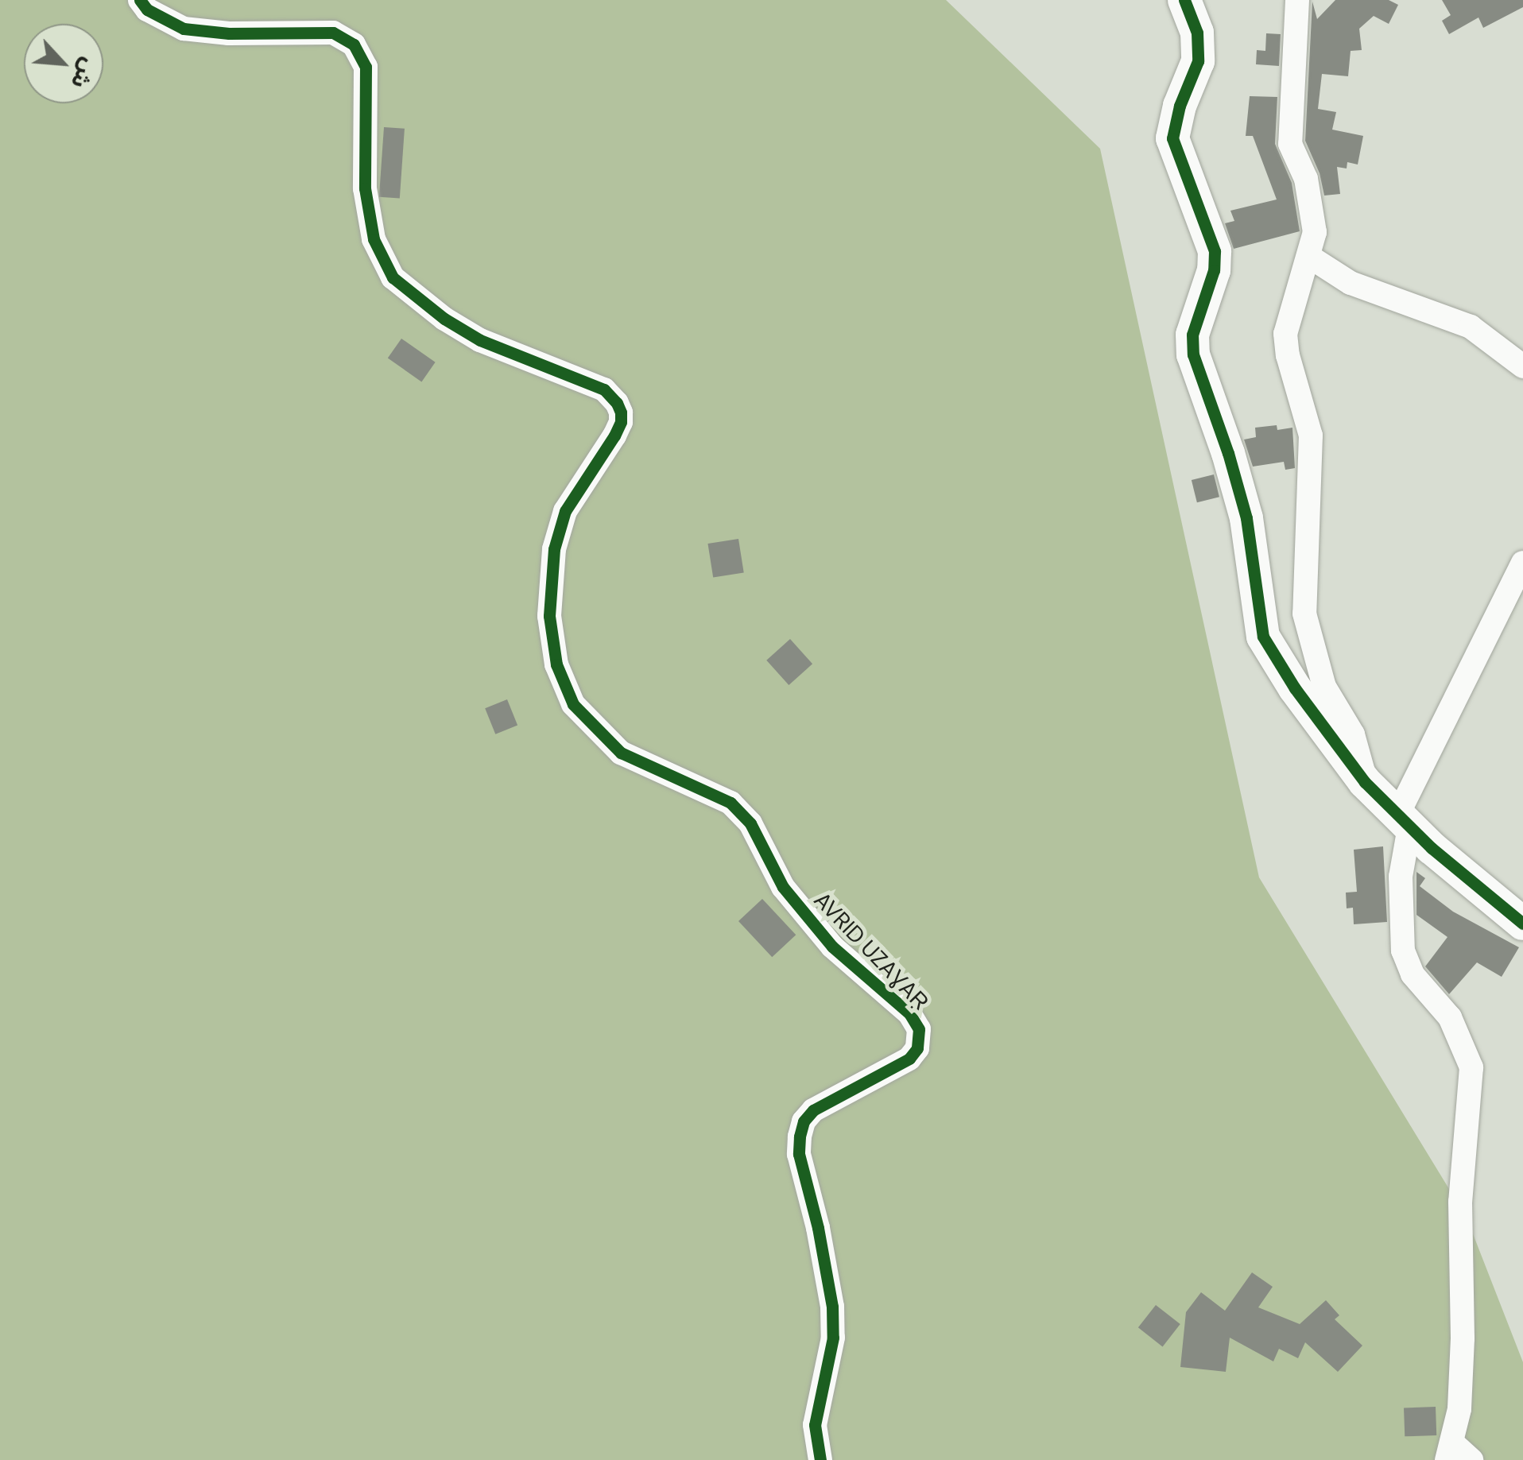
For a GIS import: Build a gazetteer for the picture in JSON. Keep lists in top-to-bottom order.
{
  "streets": {
    "street": ["AVRID UZAƔAṚ"]
  },
  "north": "bottom right"
}
